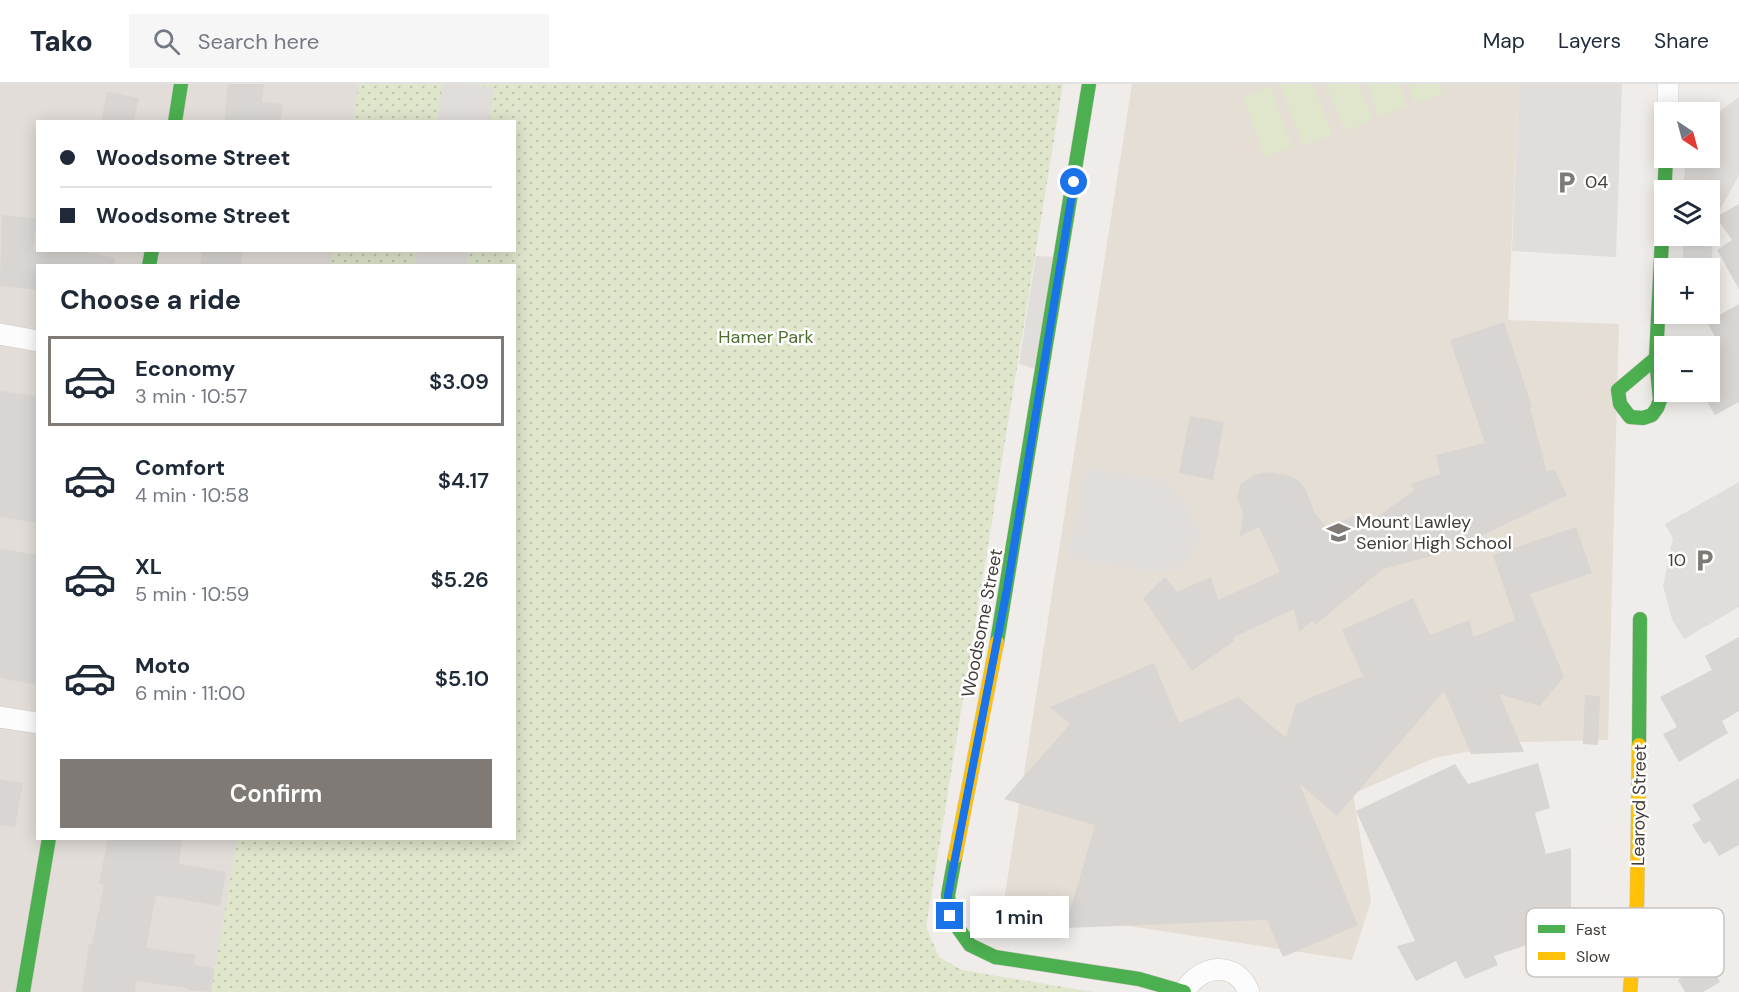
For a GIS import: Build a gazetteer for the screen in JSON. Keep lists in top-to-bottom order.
{
  "streets": {
    "street": ["Woodsome Street", "Learoyd Street"]
  },
  "parks": ["Hamer Park"],
  "places": {
    "parking": ["04", "10"],
    "school or university": ["Mount Lawley Senior High School"]
  },
  "legend": ["Fast", "Slow"],
  "north": "bottom right",
  "page": {
    "header": "Tako",
    "search": "Search here",
    "nav": ["Map", "Layers", "Share"],
    "map_buttons": ["+", "−"],
    "banner": ["Woodsome Street", "Woodsome Street"],
    "heading": "Choose a ride",
    "list": [
      {
        "name": "Economy",
        "note": "3 min · 10:57",
        "value": "$3.09"
      },
      {
        "name": "Comfort",
        "note": "4 min · 10:58",
        "value": "$4.17"
      },
      {
        "name": "XL",
        "note": "5 min · 10:59",
        "value": "$5.26"
      },
      {
        "name": "Moto",
        "note": "6 min · 11:00",
        "value": "$5.10"
      }
    ],
    "buttons": "Confirm",
    "bubble": "1 min"
  }
}
